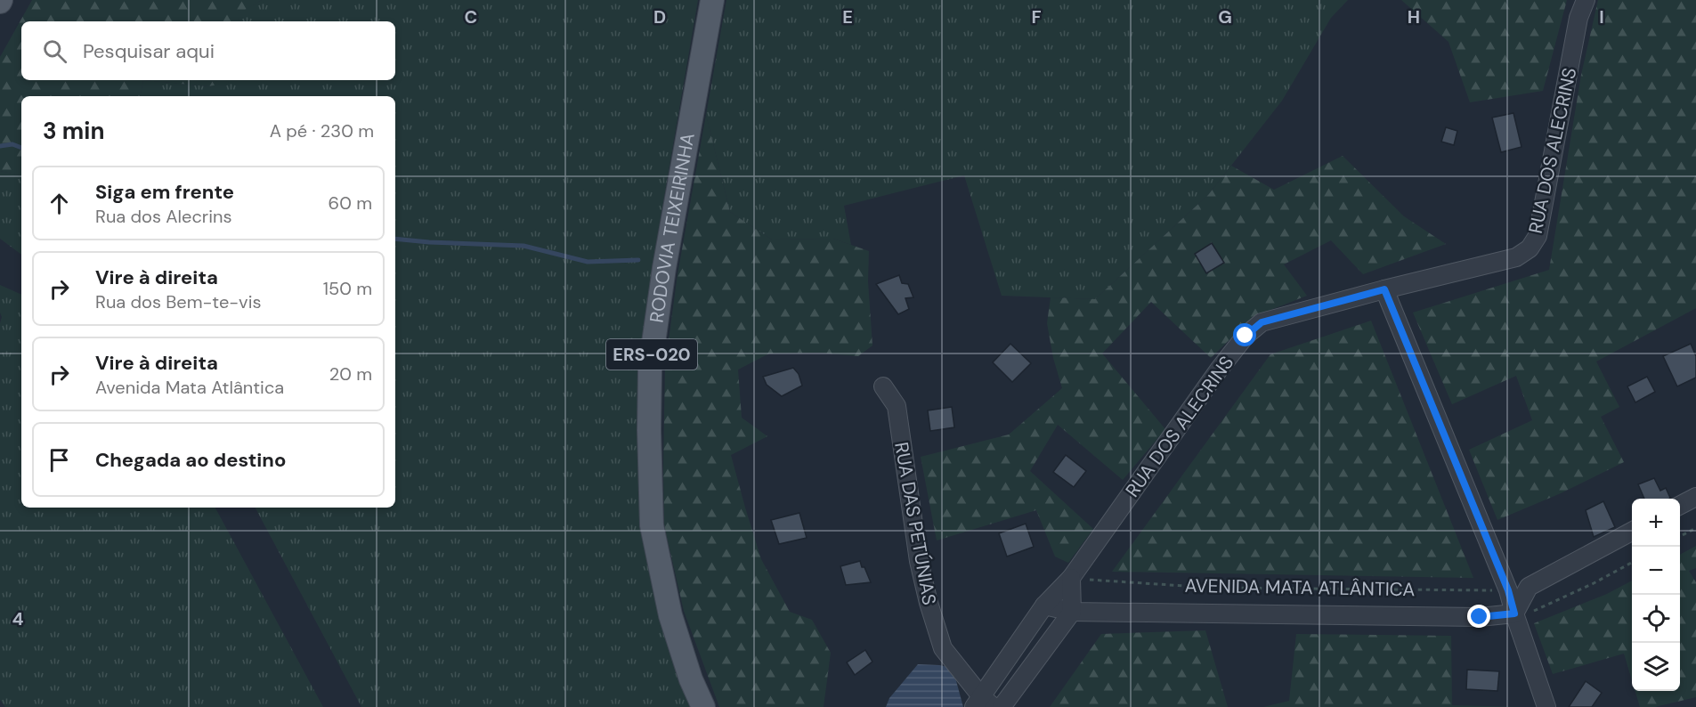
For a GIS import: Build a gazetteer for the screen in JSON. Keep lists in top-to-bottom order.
{
  "streets": {
    "main road": ["RODOVIA TEIXEIRINHA", "ERS-020"],
    "street": ["RUA DOS ALECRINS", "RUA DAS PETÚNIAS", "AVENIDA MATA ATLÂNTICA"]
  },
  "crossings": [
    ["RUA DOS ALECRINS", "AVENIDA MATA ATLÂNTICA"]
  ],
  "page": {
    "search": "Pesquisar aqui",
    "heading": ["3 min", "A pé · 230 m"],
    "list": [
      ["Siga em frente", "Rua dos Alecrins", "60 m"],
      ["Vire à direita", "Rua dos Bem-te-vis", "150 m"],
      ["Vire à direita", "Avenida Mata Atlântica", "20 m"],
      "Chegada ao destino"
    ],
    "map_buttons": ["+", "−"]
  },
  "grid": {
    "columns": [
      "C",
      "D",
      "E",
      "F",
      "G",
      "H",
      "I"
    ],
    "rows": ["4"]
  }
}
